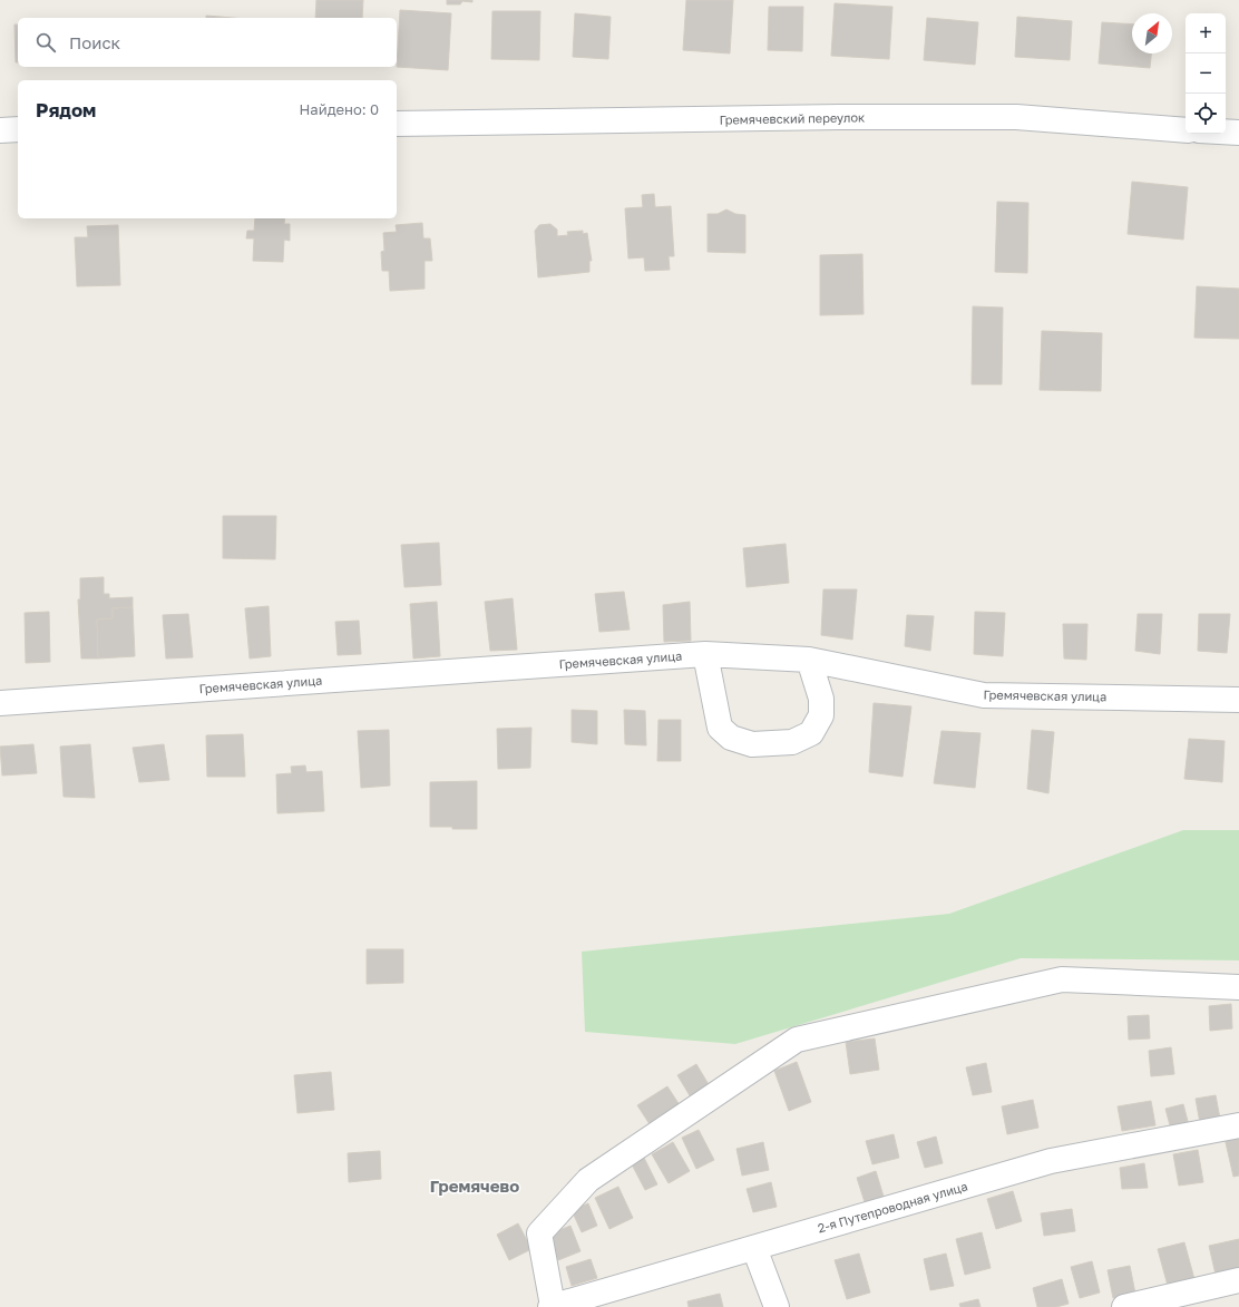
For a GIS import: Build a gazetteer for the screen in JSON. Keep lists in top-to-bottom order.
{
  "streets": {
    "street": ["Гремячевский переулок", "Гремячевская улица", "2-я Путепроводная улица"]
  },
  "districts": ["Гремячево"],
  "north": "top right",
  "page": {
    "map_buttons": ["+", "−"],
    "search": "Поиск",
    "heading": ["Рядом", "Найдено: 0"]
  }
}
